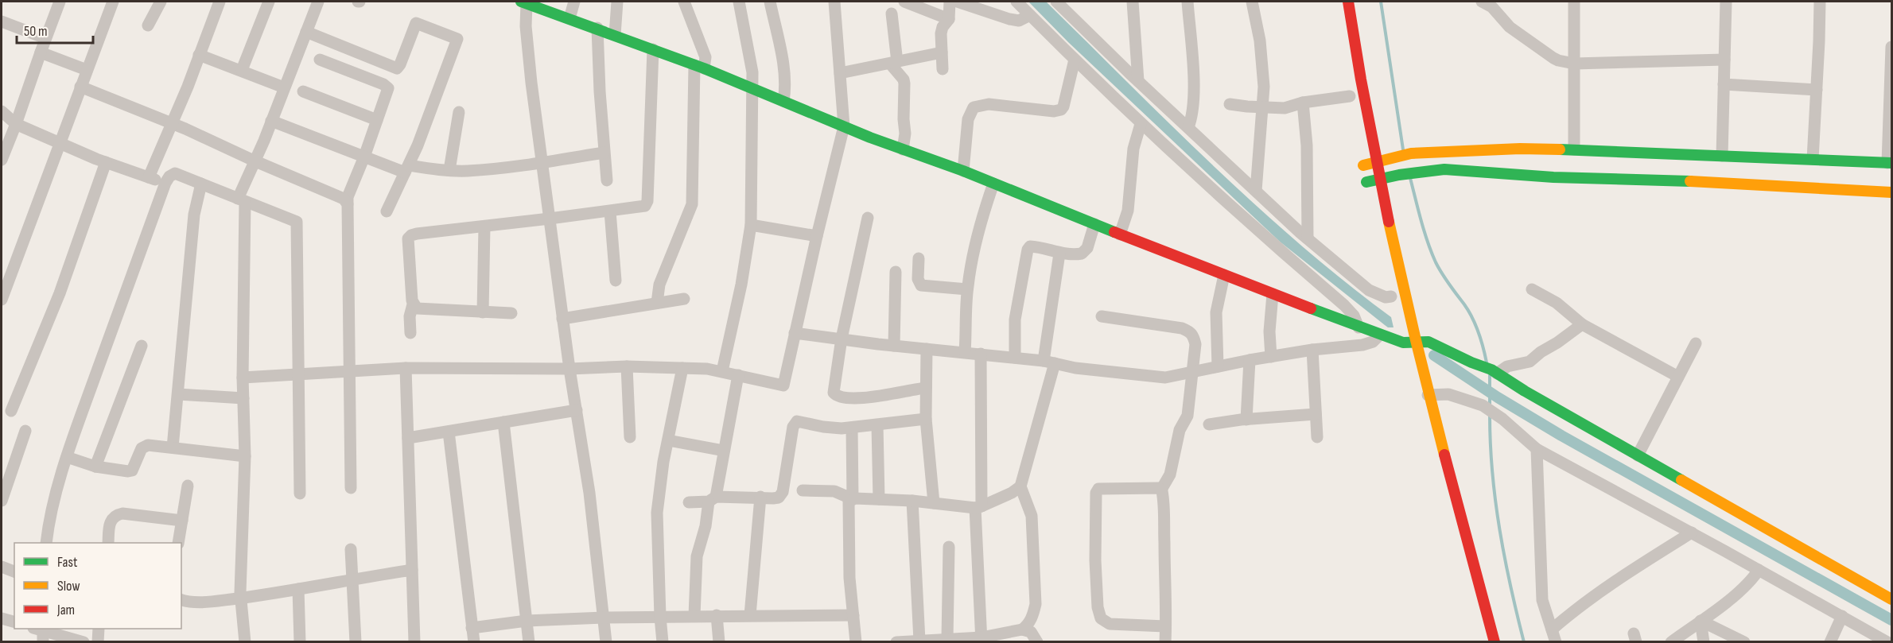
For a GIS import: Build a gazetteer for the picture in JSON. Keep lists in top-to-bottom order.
{
  "legend": ["Fast", "Slow", "Jam"],
  "scale_bar": "50 m"
}
